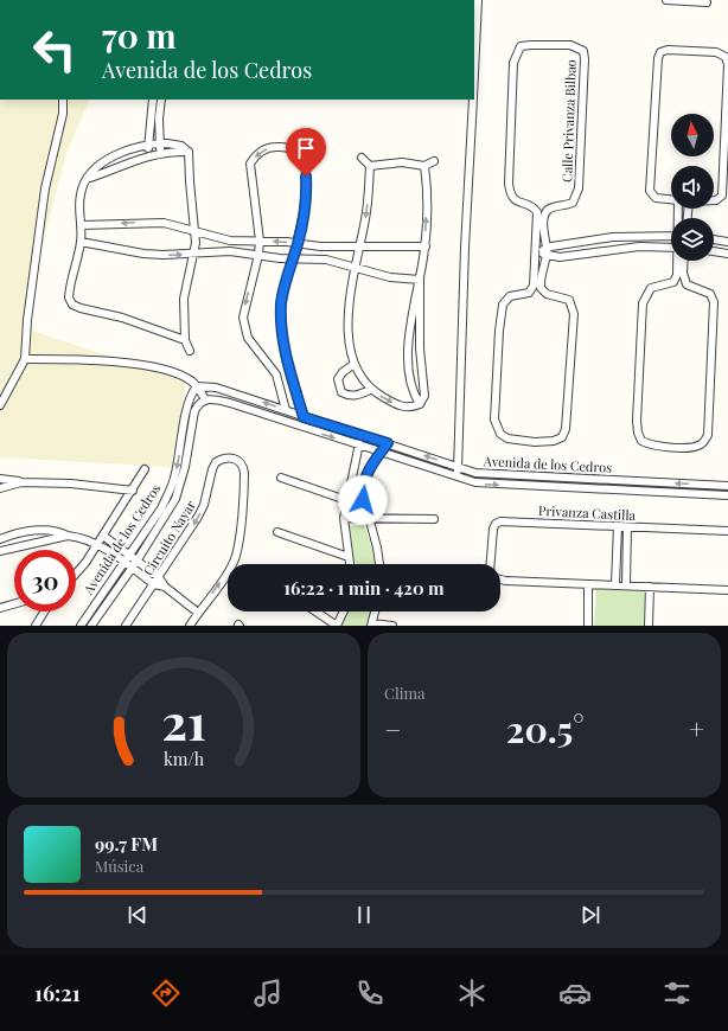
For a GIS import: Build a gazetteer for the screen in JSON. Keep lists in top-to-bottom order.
{
  "streets": {
    "street": [
      "Calle Privanza Bilbao",
      "Avenida de los Cedros",
      "Privanza Castilla",
      "Circuito Nayar"
    ]
  },
  "north": "top",
  "page": {
    "turn": ["70 m", "Avenida de los Cedros"],
    "limit": "30",
    "trip": "16:22 · 1 min · 420 m",
    "tile": "Clima",
    "heat": ["−", "20.5°", "+"],
    "song": ["99.7 FM", "Música"],
    "tabs": "16:21",
    "gauge": ["21", "km/h"]
  }
}
